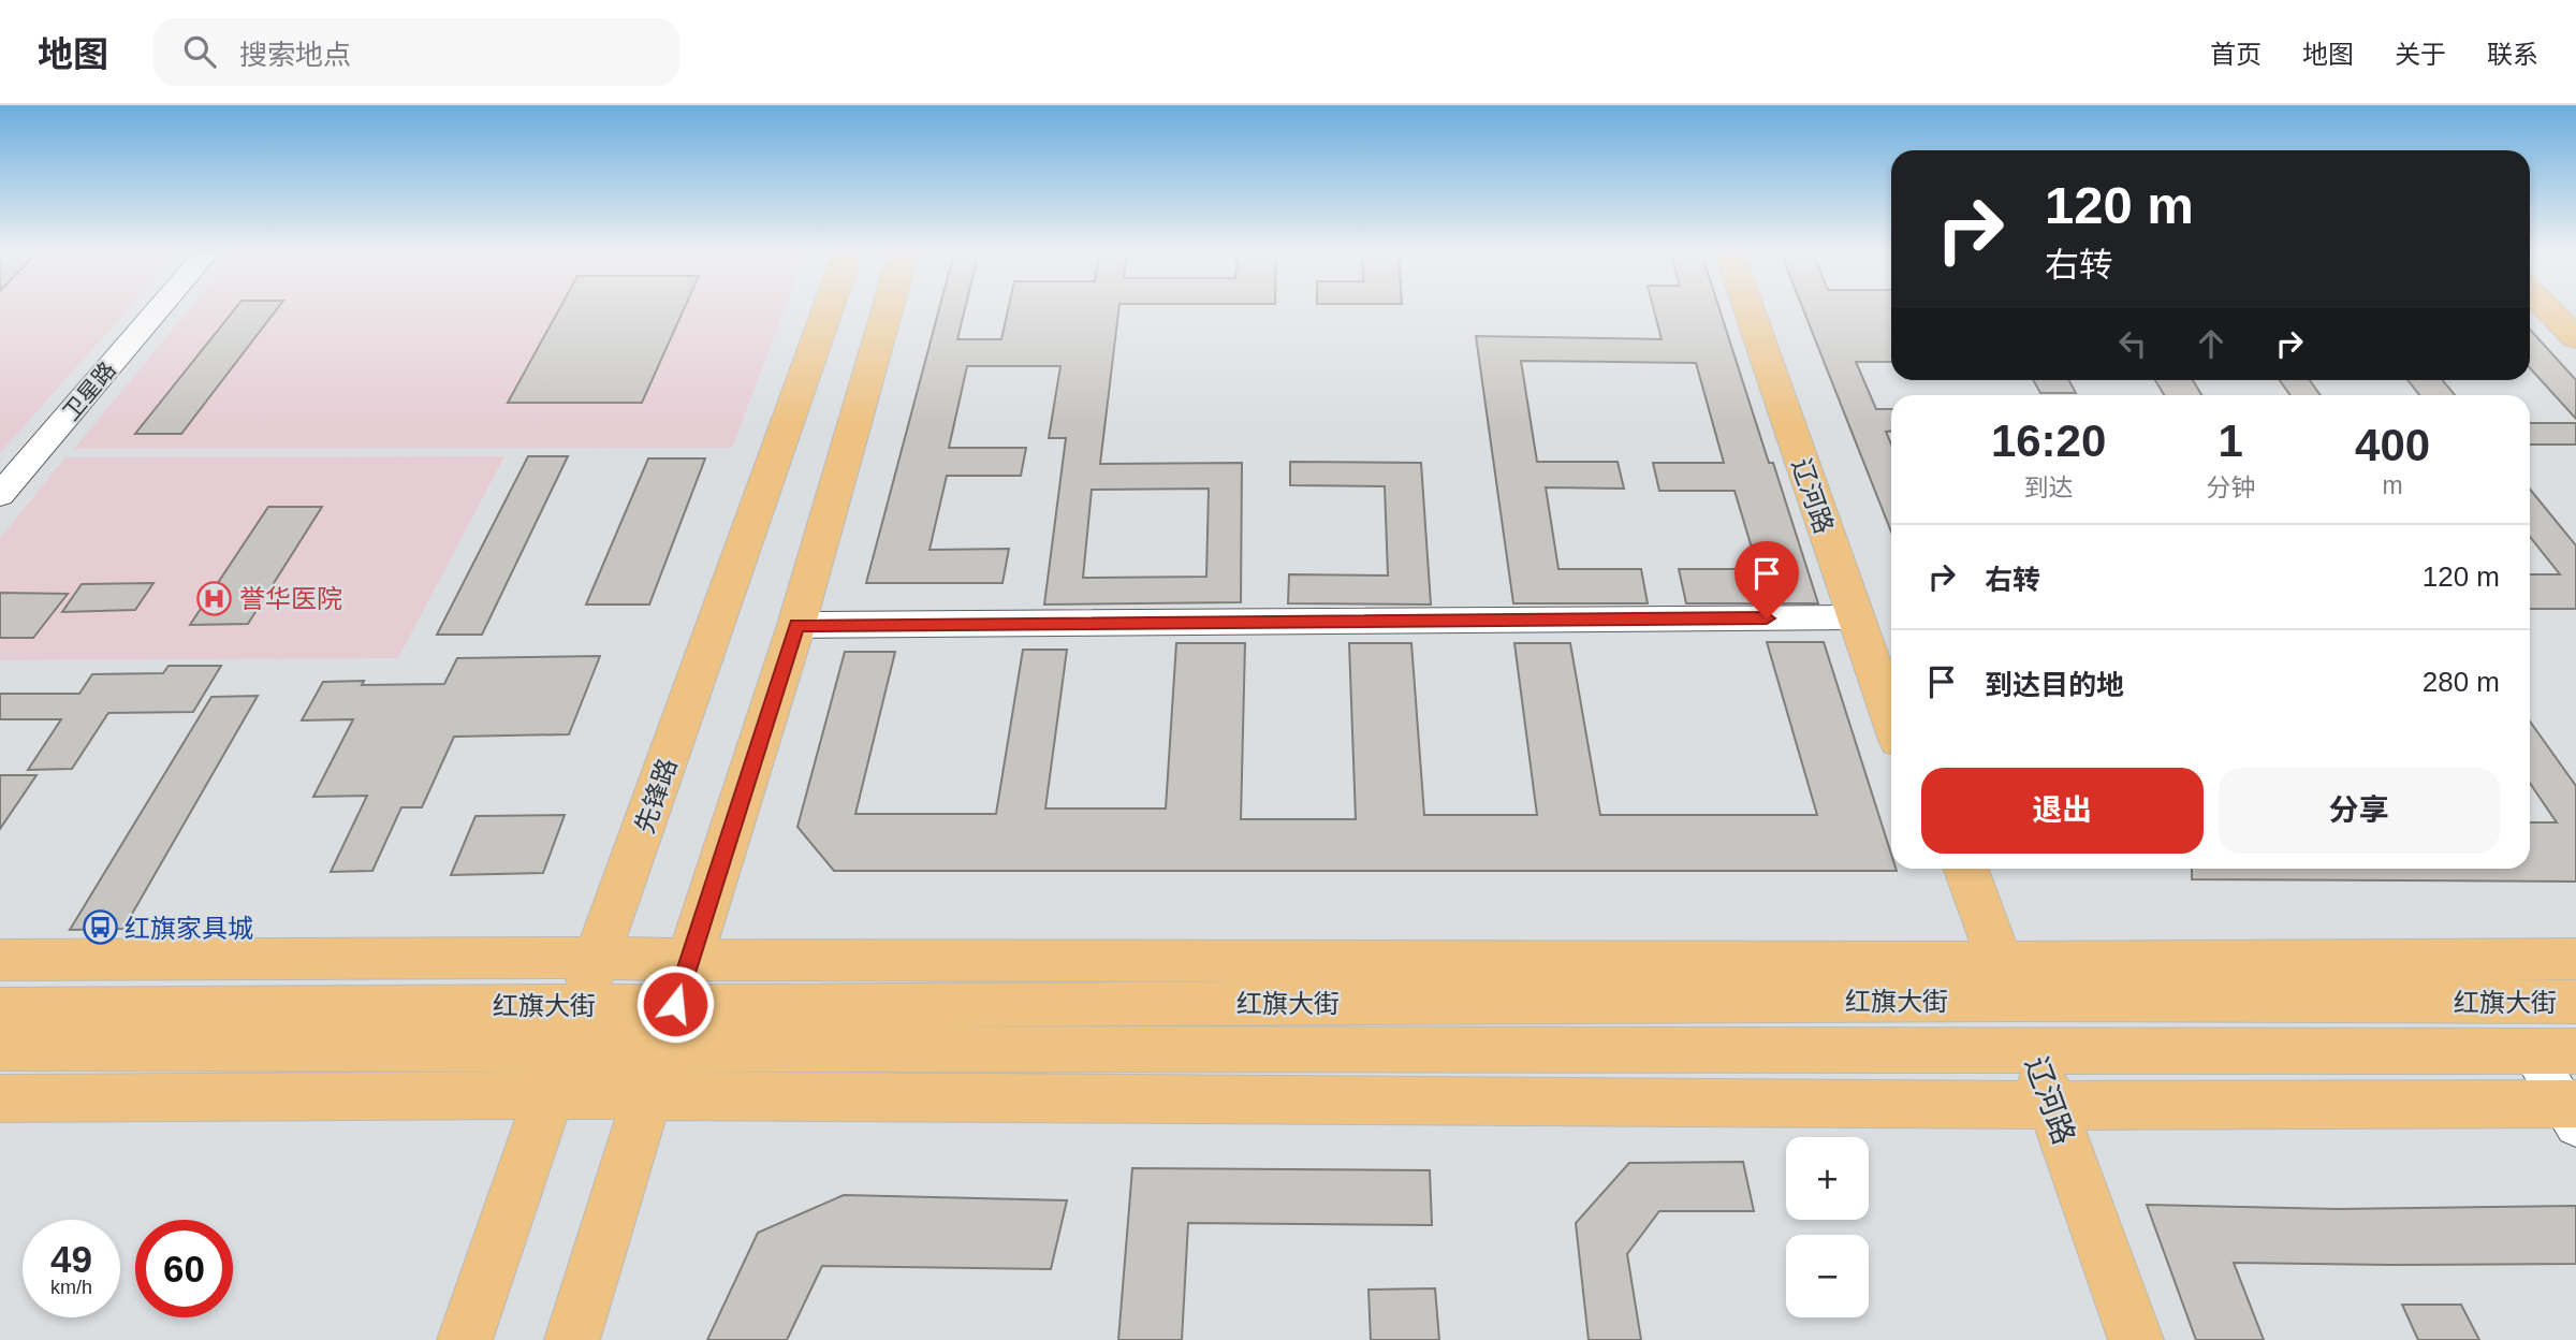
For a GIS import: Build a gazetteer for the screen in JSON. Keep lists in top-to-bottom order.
{
  "streets": {
    "main road": ["辽河路", "先锋路", "红旗大街"],
    "street": ["卫星路"]
  },
  "crossings": [
    ["辽河路", "红旗大街"],
    ["先锋路", "红旗大街"]
  ],
  "places": {
    "hospital": ["誉华医院"],
    "bus stop": ["红旗家具城"]
  },
  "page": {
    "header": "地图",
    "search": "搜索地点",
    "nav": [
      "首页",
      "地图",
      "关于",
      "联系"
    ],
    "turn": ["120 m", "右转"],
    "eta": [
      "16:20",
      "到达",
      "1",
      "分钟",
      "400",
      "m"
    ],
    "list": [
      {
        "name": "右转",
        "value": "120 m"
      },
      {
        "name": "到达目的地",
        "value": "280 m"
      }
    ],
    "buttons": ["退出", "分享"],
    "map_buttons": ["+", "−"],
    "speed": "49 km/h",
    "limit": "60"
  }
}
